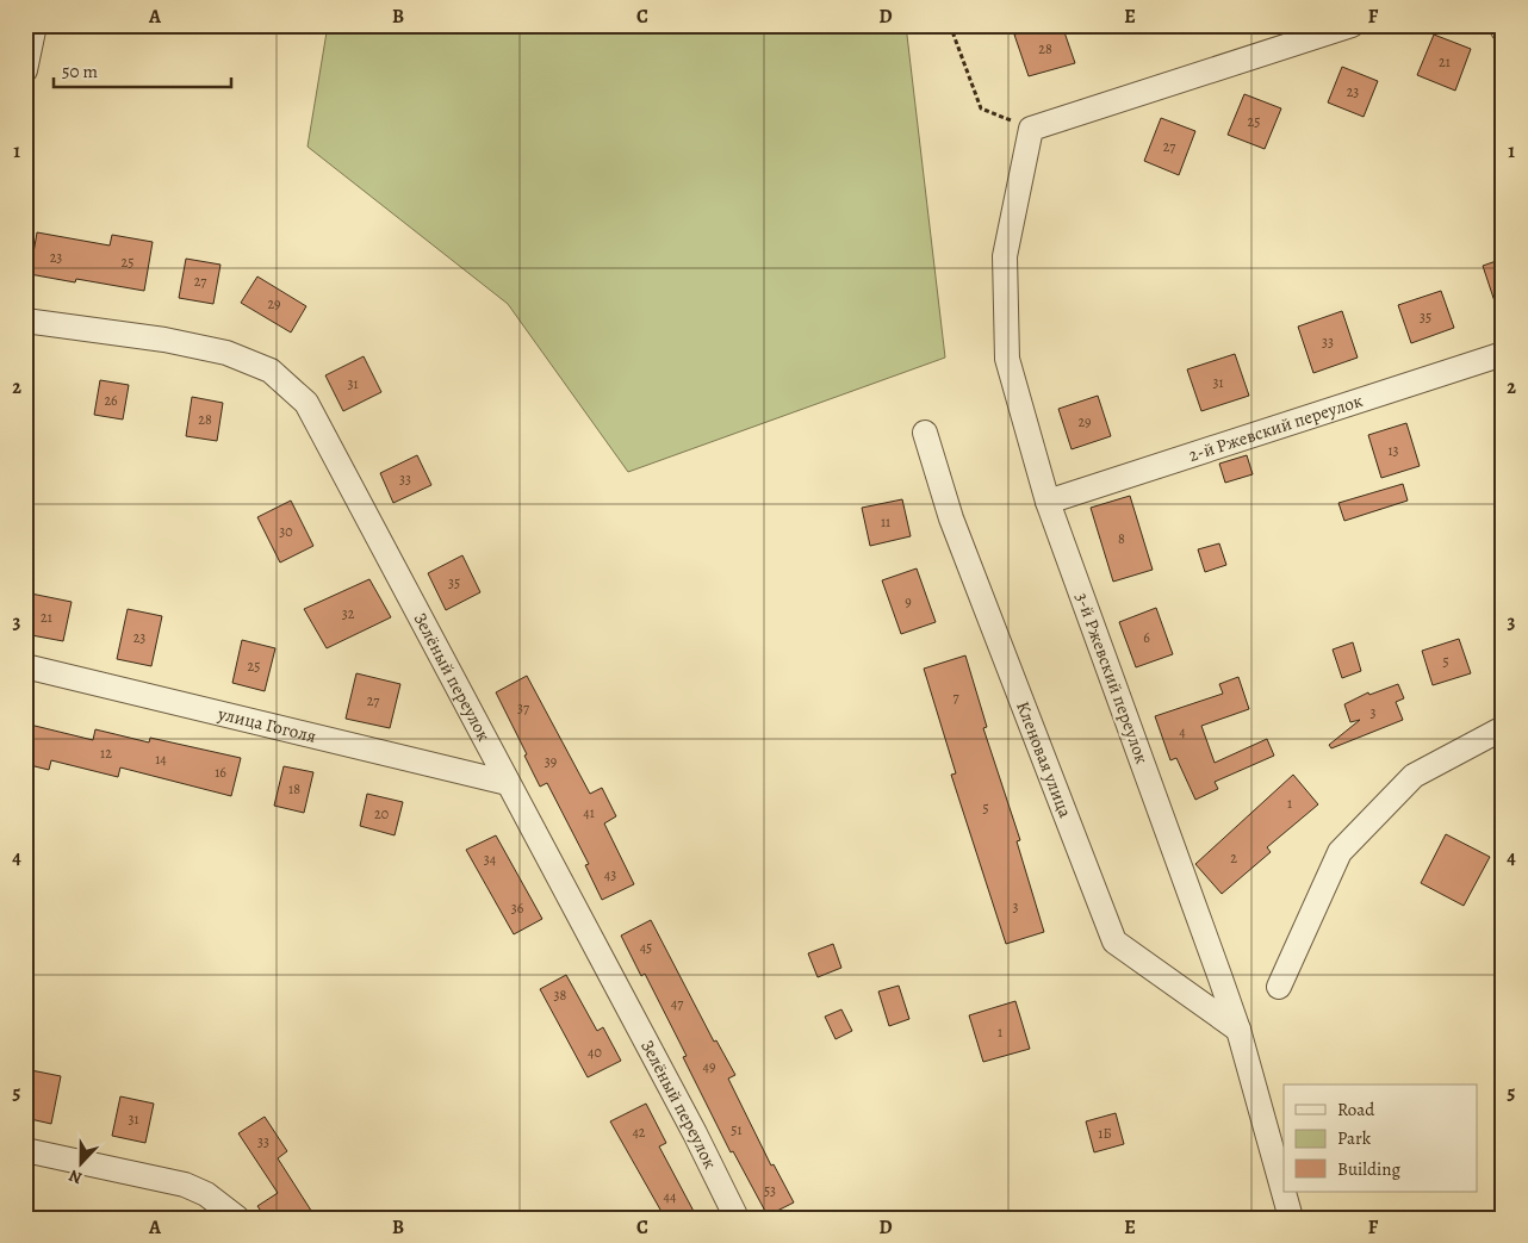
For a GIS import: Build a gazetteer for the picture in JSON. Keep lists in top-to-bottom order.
{
  "streets": {
    "street": [
      "2-й Ржевский переулок",
      "Зелёный переулок",
      "3-й Ржевский переулок",
      "улица Гоголя",
      "Кленовая улица"
    ]
  },
  "crossings": [
    ["2-й Ржевский переулок", "3-й Ржевский переулок"],
    ["Зелёный переулок", "улица Гоголя"],
    ["3-й Ржевский переулок", "Кленовая улица"]
  ],
  "house_numbers": [
    "28",
    "21",
    "23",
    "25",
    "27",
    "23",
    "25",
    "27",
    "29",
    "35",
    "33",
    "31",
    "31",
    "26",
    "28",
    "29",
    "13",
    "33",
    "11",
    "30",
    "8",
    "35",
    "9",
    "32",
    "21",
    "23",
    "6",
    "5",
    "25",
    "7",
    "27",
    "37",
    "3",
    "4",
    "12",
    "14",
    "39",
    "16",
    "18",
    "1",
    "5",
    "41",
    "20",
    "2",
    "34",
    "43",
    "3",
    "36",
    "45",
    "38",
    "47",
    "1",
    "40",
    "49",
    "31",
    "51",
    "42",
    "1Б",
    "33",
    "53",
    "44"
  ],
  "legend": ["Road", "Park", "Building"],
  "scale_bar": "50 m",
  "north": "bottom",
  "grid": {
    "columns": [
      "A",
      "B",
      "C",
      "D",
      "E",
      "F"
    ],
    "rows": [
      "1",
      "2",
      "3",
      "4",
      "5"
    ]
  }
}
